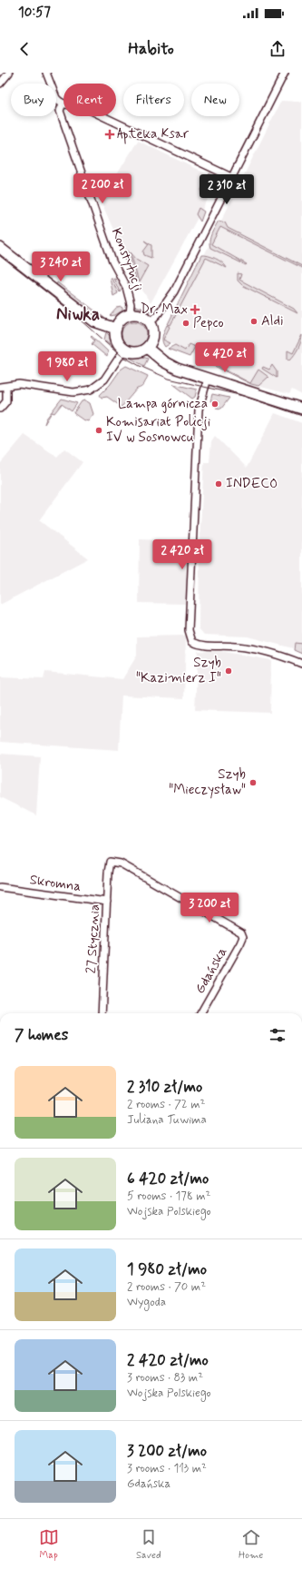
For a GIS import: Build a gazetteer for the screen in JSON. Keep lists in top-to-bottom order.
{
  "streets": {
    "street": [
      "Konstytucji",
      "Skromna",
      "27 Stycznia",
      "Gdańska"
    ]
  },
  "crossings": [
    ["Skromna", "27 Stycznia"],
    ["27 Stycznia", "Gdańska"]
  ],
  "districts": ["Niwka"],
  "places": {
    "health": ["Apteka Ksar", "Dr. Max"],
    "other": [
      "Aldi",
      "Pepco",
      "Lampa górnicza",
      "Komisariat Policji IV w Sosnowcu",
      "INDECO",
      "Szyb \"Kazimierz I\"",
      "Szyb \"Mieczysław\""
    ]
  },
  "page": {
    "status": "10:57",
    "header": "Habito",
    "chip": [
      "Buy",
      "Rent",
      "Filters",
      "New"
    ],
    "price": [
      "2 200 zł",
      "2 310 zł",
      "3 240 zł",
      "6 420 zł",
      "1 980 zł",
      "2 420 zł",
      "3 200 zł"
    ],
    "heading": "7 homes",
    "list": [
      {
        "name": "2 310 zł/mo",
        "note": "2 rooms · 72 m² · Juliana Tuwima"
      },
      {
        "name": "6 420 zł/mo",
        "note": "5 rooms · 178 m² · Wojska Polskiego"
      },
      {
        "name": "1 980 zł/mo",
        "note": "2 rooms · 70 m² · Wygoda"
      },
      {
        "name": "2 420 zł/mo",
        "note": "3 rooms · 83 m² · Wojska Polskiego"
      },
      {
        "name": "3 200 zł/mo",
        "note": "3 rooms · 113 m² · Gdańska"
      }
    ],
    "tabs": ["Map", "Saved", "Home"]
  }
}
